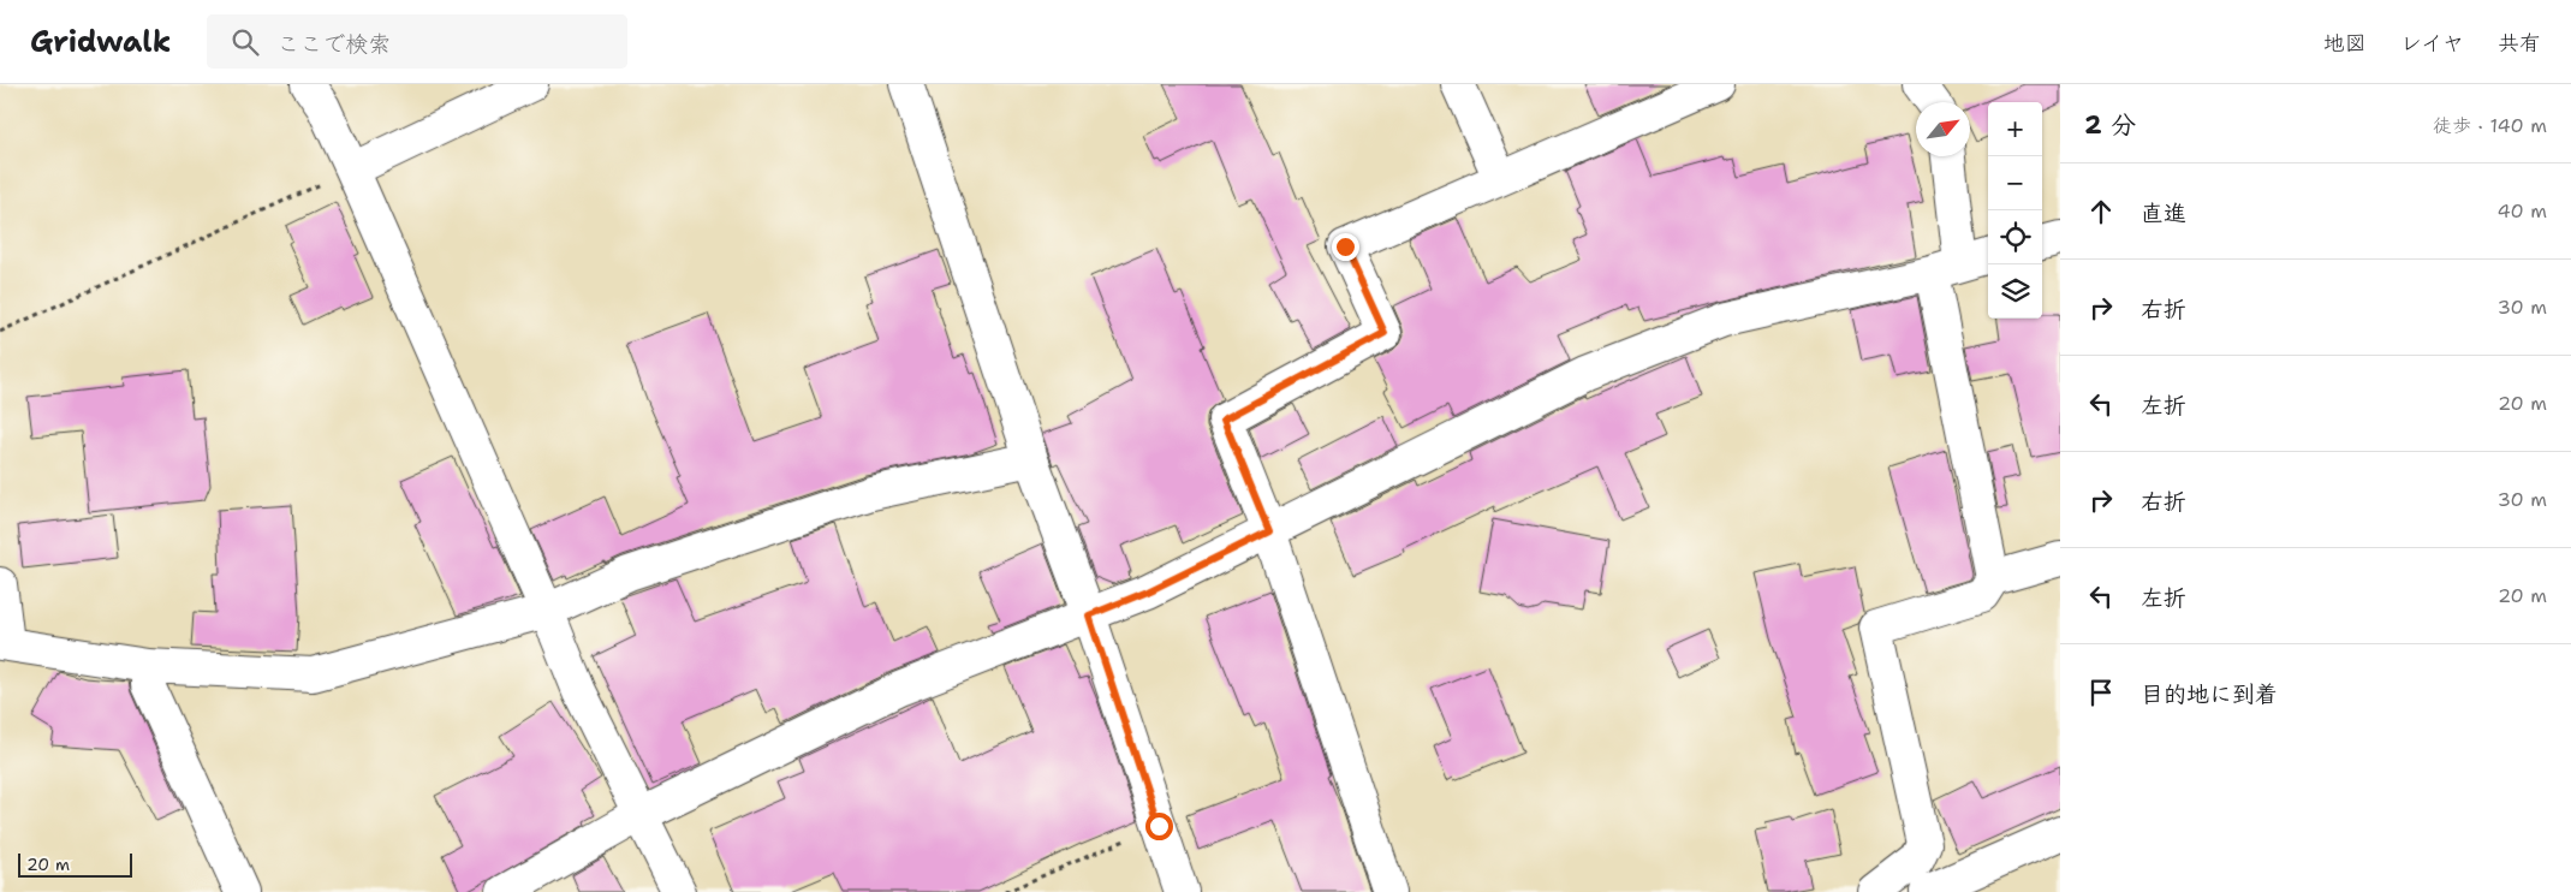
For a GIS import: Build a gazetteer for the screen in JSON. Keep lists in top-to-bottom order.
{
  "scale_bar": "20 m",
  "north": "top right",
  "page": {
    "header": "Gridwalk",
    "search": "ここで検索",
    "nav": ["地図", "レイヤ", "共有"],
    "heading": ["2 分", "徒歩 · 140 m"],
    "map_buttons": ["+", "−"],
    "list": [
      ["直進", "40 m"],
      ["右折", "30 m"],
      ["左折", "20 m"],
      ["右折", "30 m"],
      ["左折", "20 m"],
      "目的地に到着"
    ],
    "scale": "20 m"
  }
}
